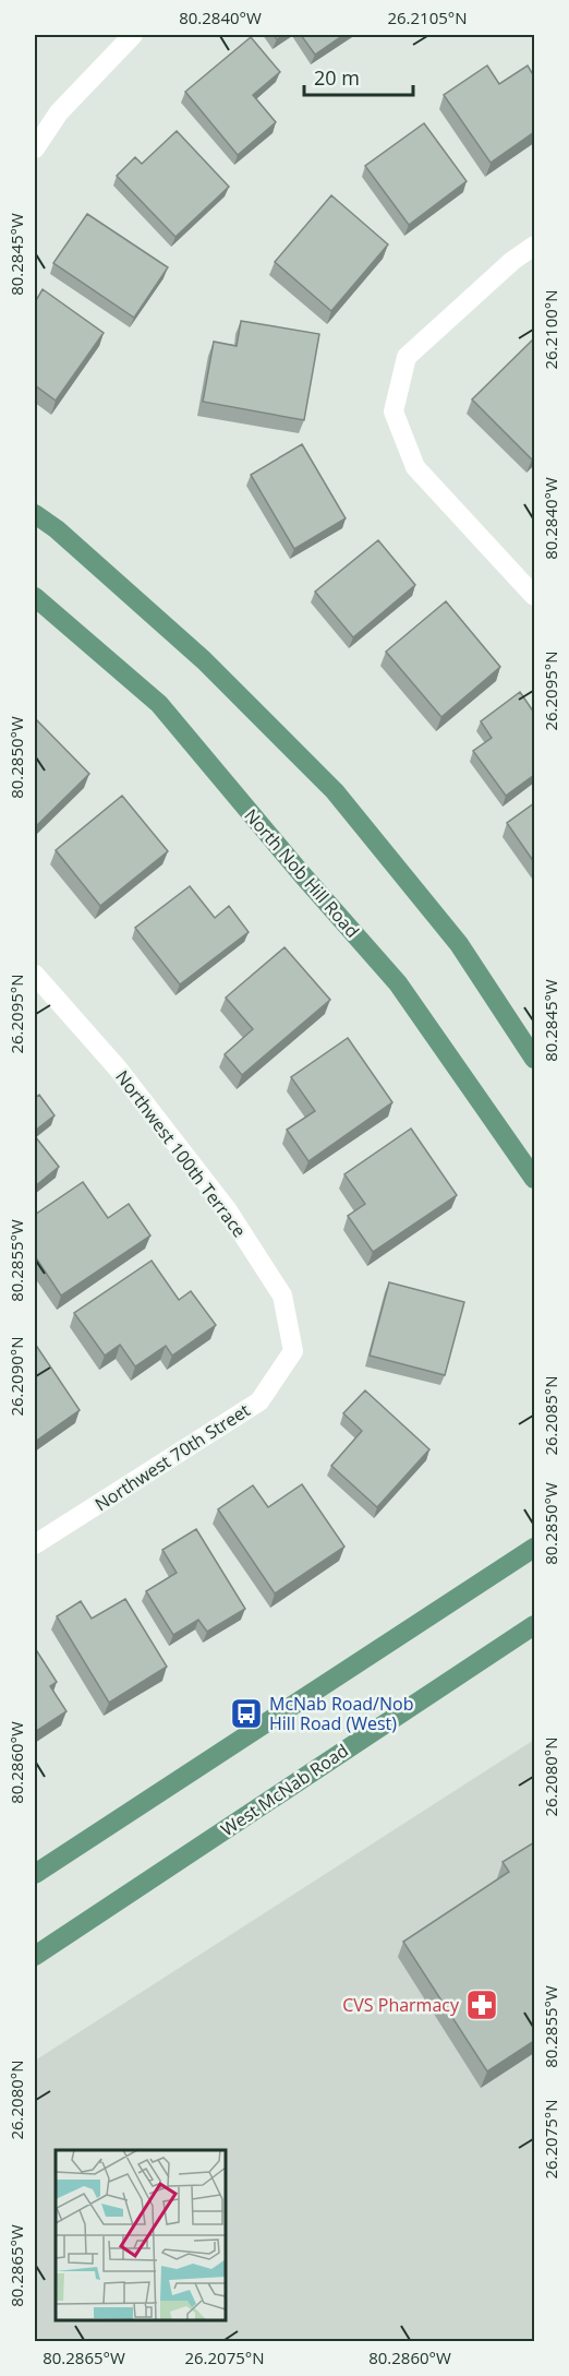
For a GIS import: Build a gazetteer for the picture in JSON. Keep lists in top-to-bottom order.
{
  "streets": {
    "main road": ["North Nob Hill Road", "West McNab Road"],
    "street": ["Northwest 100th Terrace", "Northwest 70th Street"]
  },
  "crossings": [
    ["Northwest 100th Terrace", "Northwest 70th Street"]
  ],
  "places": {
    "bus stop": ["McNab Road/Nob Hill Road (West)"],
    "pharmacy": ["CVS Pharmacy"]
  },
  "scale_bar": "20 m",
  "coordinates": [
    "80.2840°W",
    "26.2105°N",
    "80.2845°W",
    "26.2100°N",
    "26.2095°N",
    "80.2850°W",
    "80.2855°W",
    "26.2090°N",
    "26.2085°N",
    "80.2860°W",
    "26.2080°N",
    "26.2075°N",
    "80.2865°W"
  ]
}
